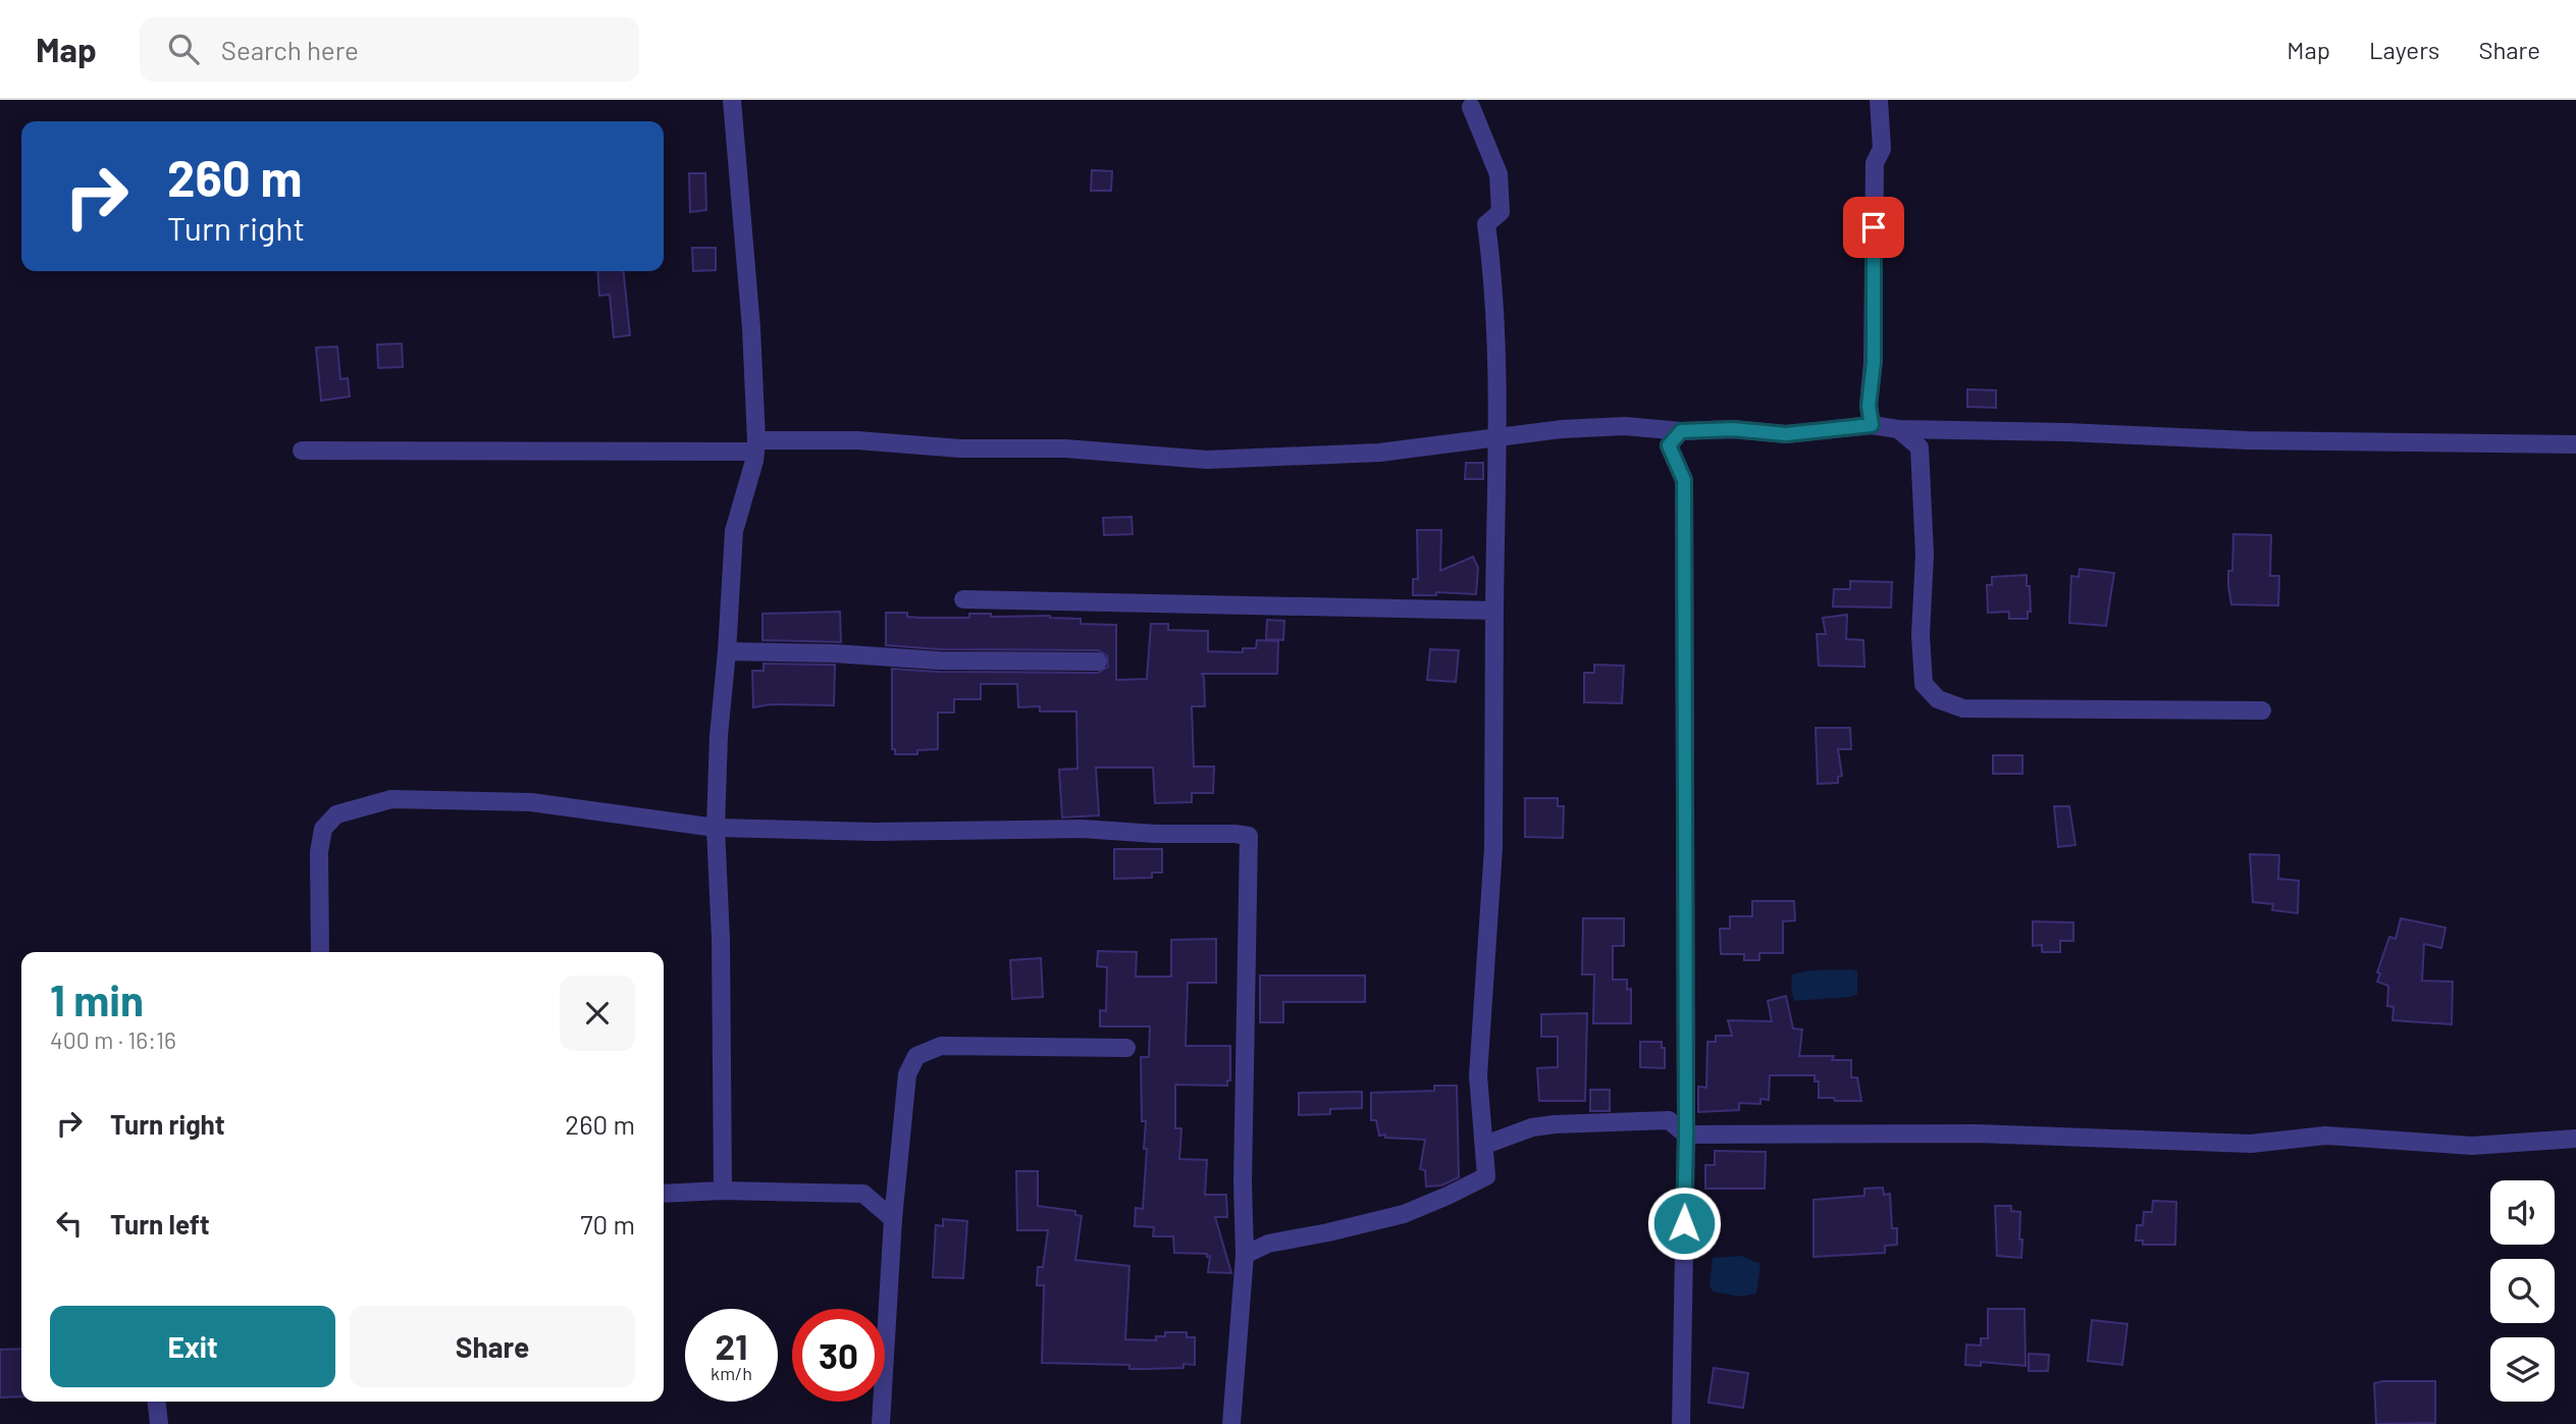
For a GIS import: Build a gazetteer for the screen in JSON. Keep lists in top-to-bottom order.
{
  "page": {
    "header": "Map",
    "search": "Search here",
    "nav": ["Map", "Layers", "Share"],
    "turn": ["260 m", "Turn right"],
    "heading": ["1 min", "400 m · 16:16"],
    "list": [
      {
        "name": "Turn right",
        "value": "260 m"
      },
      {
        "name": "Turn left",
        "value": "70 m"
      }
    ],
    "buttons": ["Exit", "Share"],
    "speed": "21 km/h",
    "limit": "30"
  }
}
